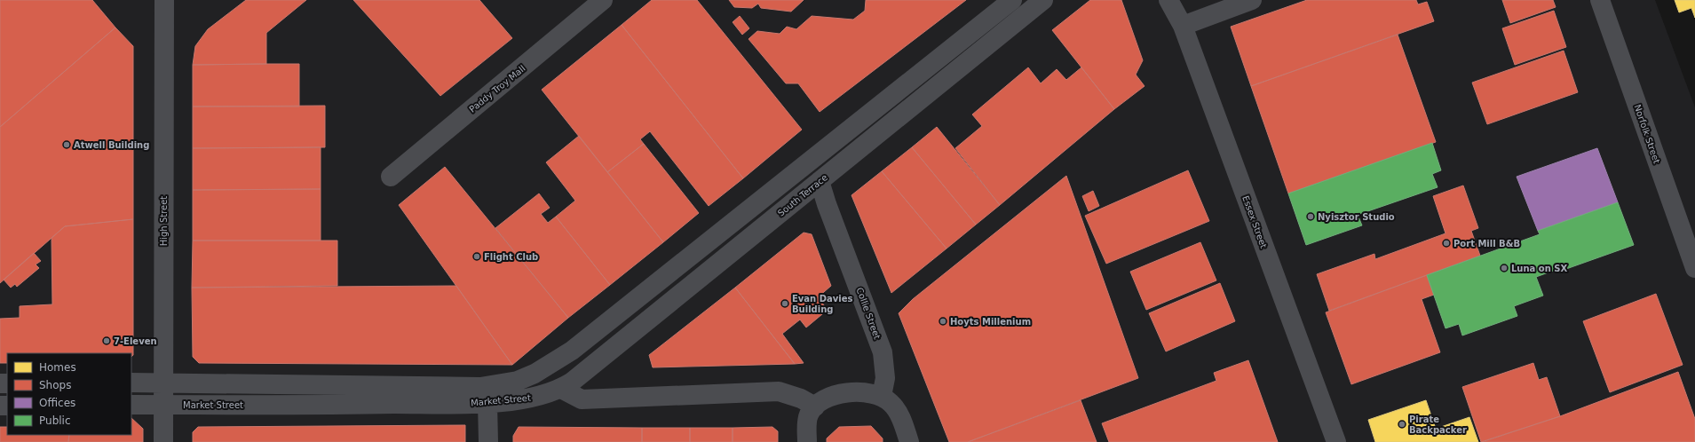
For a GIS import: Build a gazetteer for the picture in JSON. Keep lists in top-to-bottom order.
{
  "streets": {
    "street": [
      "Paddy Troy Mall",
      "Norfolk Street",
      "South Terrace",
      "High Street",
      "Essex Street",
      "Collie Street",
      "Market Street"
    ]
  },
  "crossings": [
    ["South Terrace", "Collie Street"],
    ["South Terrace", "Market Street"],
    ["High Street", "Market Street"]
  ],
  "places": [
    "Atwell Building",
    "Nyisztor Studio",
    "Port Mill B&B",
    "Flight Club",
    "Luna on SX",
    "Evan Davies Building",
    "Hoyts Millenium",
    "7-Eleven",
    "Pirate Backpacker"
  ],
  "legend": [
    "Homes",
    "Shops",
    "Offices",
    "Public"
  ]
}
